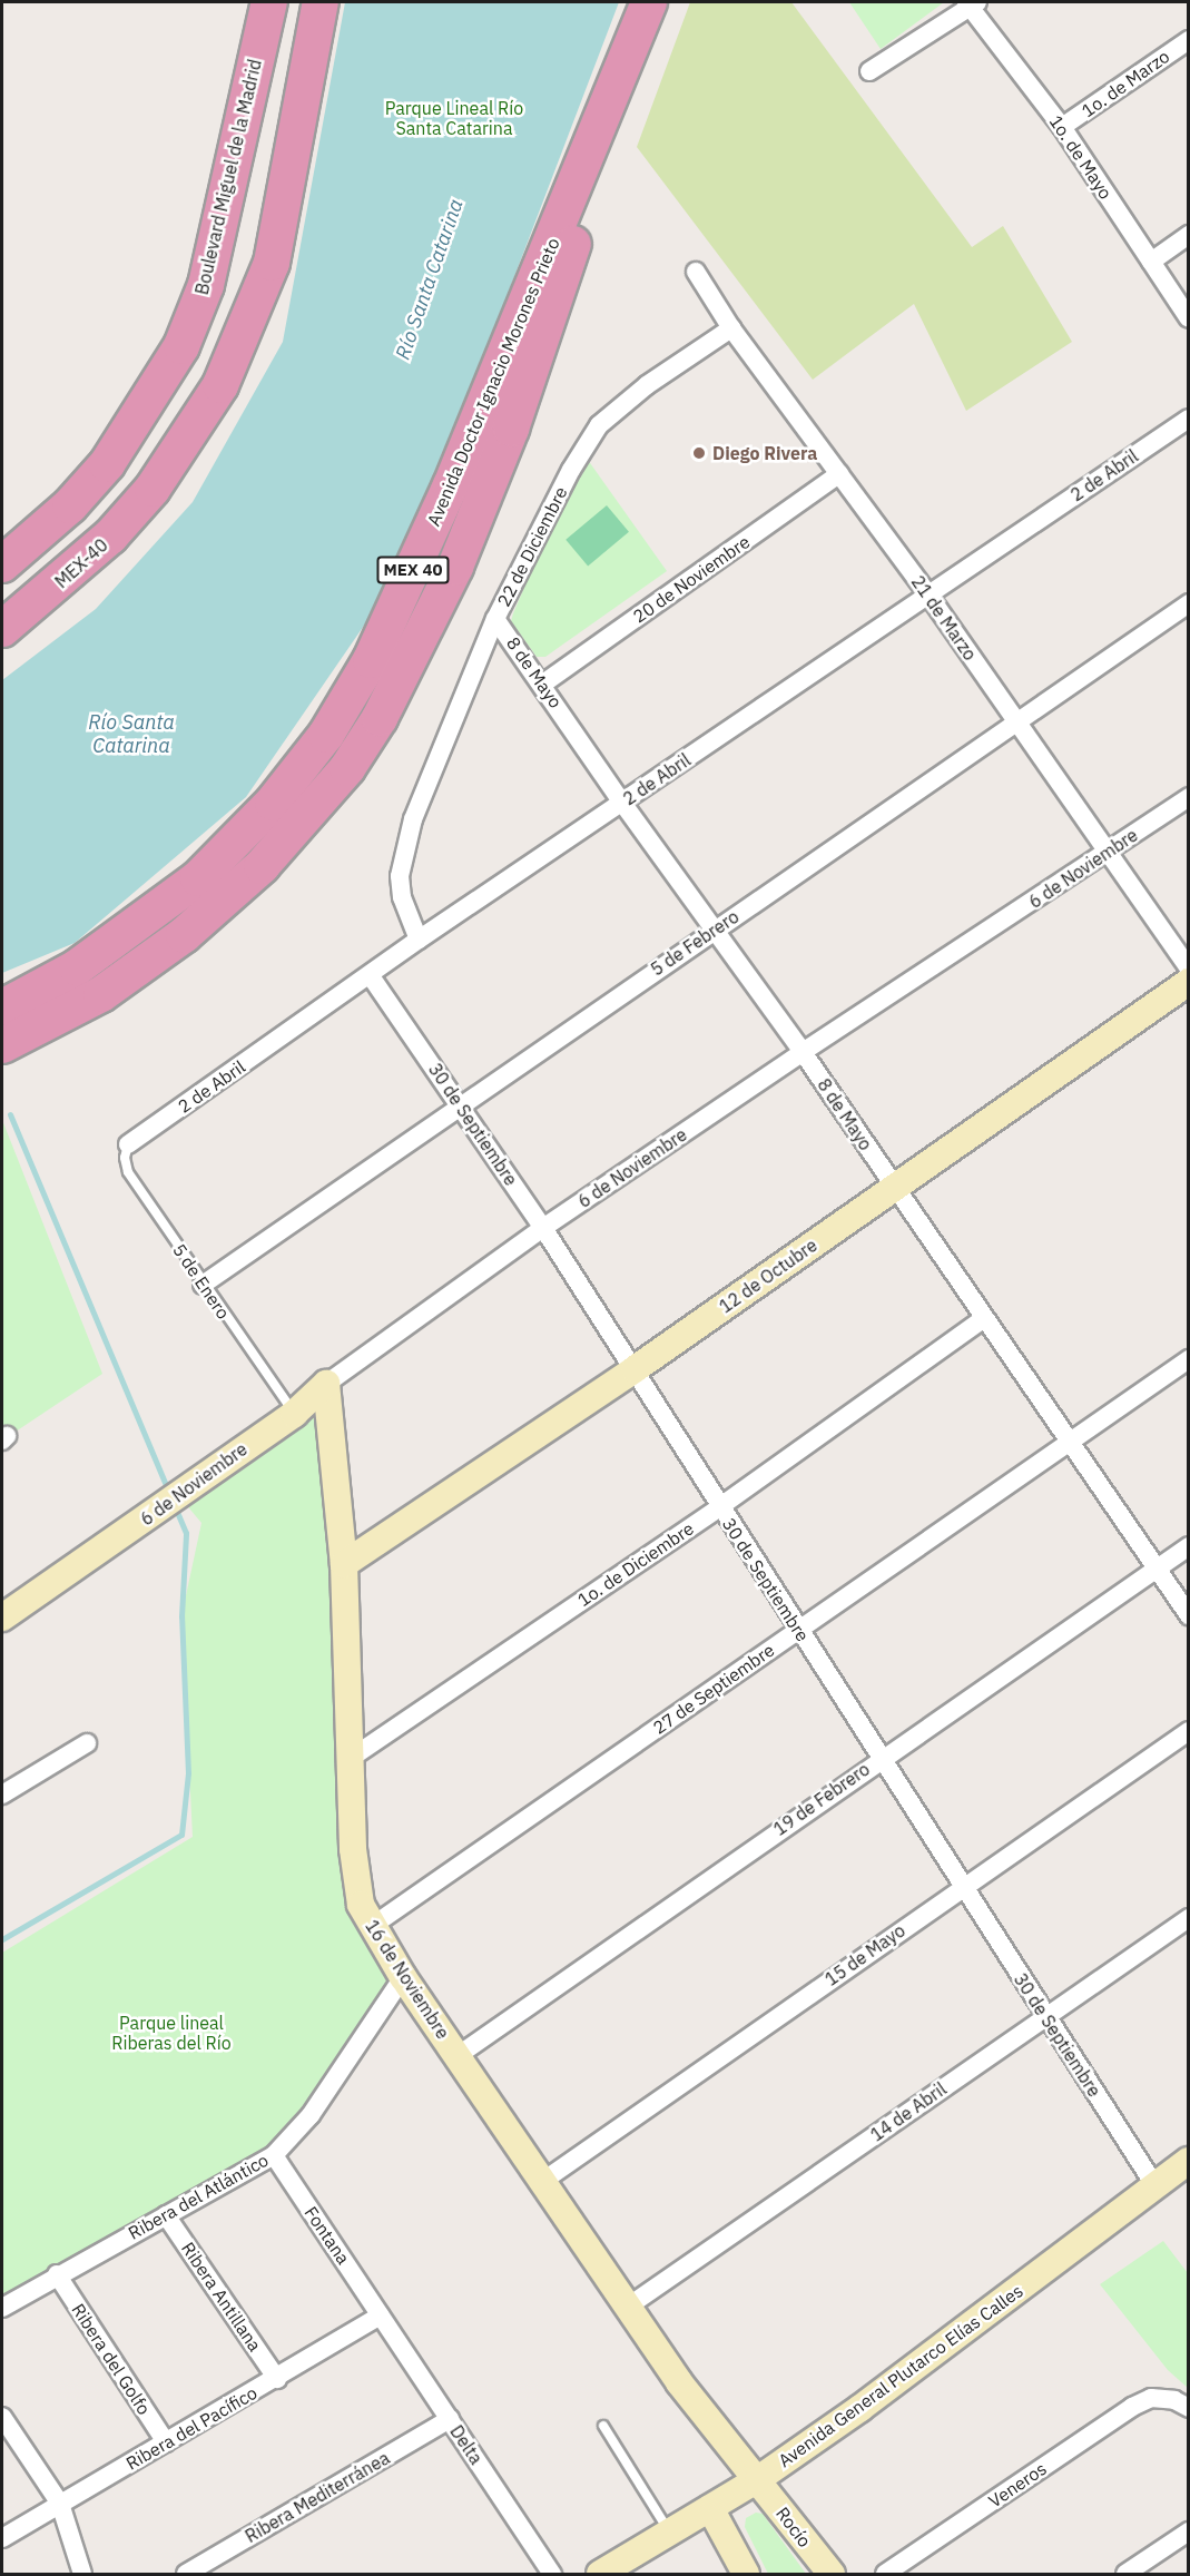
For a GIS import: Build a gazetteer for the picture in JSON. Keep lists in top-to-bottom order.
{
  "streets": {
    "highway": [
      "Boulevard Miguel de la Madrid",
      "Avenida Doctor Ignacio Morones Prieto",
      "MEX-40",
      "MEX 40"
    ],
    "street": [
      "1o. de Marzo",
      "1o. de Mayo",
      "2 de Abril",
      "22 de Diciembre",
      "20 de Noviembre",
      "21 de Marzo",
      "8 de Mayo",
      "6 de Noviembre",
      "5 de Febrero",
      "30 de Septiembre",
      "12 de Octubre",
      "1o. de Diciembre",
      "27 de Septiembre",
      "19 de Febrero",
      "15 de Mayo",
      "16 de Noviembre",
      "14 de Abril",
      "Ribera del Atlántico",
      "Fontana",
      "Ribera Antillana",
      "Ribera del Golfo",
      "Avenida General Plutarco Elías Calles",
      "Ribera del Pacífico",
      "Delta",
      "Veneros",
      "Ribera Mediterránea",
      "Rocío"
    ],
    "lane": ["5 de Enero"]
  },
  "crossings": [
    ["1o. de Marzo", "1o. de Mayo"],
    ["2 de Abril", "22 de Diciembre"],
    ["2 de Abril", "21 de Marzo"],
    ["2 de Abril", "8 de Mayo"],
    ["2 de Abril", "30 de Septiembre"],
    ["2 de Abril", "5 de Enero"],
    ["22 de Diciembre", "21 de Marzo"],
    ["22 de Diciembre", "8 de Mayo"],
    ["20 de Noviembre", "21 de Marzo"],
    ["20 de Noviembre", "8 de Mayo"],
    ["21 de Marzo", "6 de Noviembre"],
    ["21 de Marzo", "5 de Febrero"],
    ["8 de Mayo", "6 de Noviembre"],
    ["8 de Mayo", "5 de Febrero"],
    ["8 de Mayo", "12 de Octubre"],
    ["8 de Mayo", "1o. de Diciembre"],
    ["8 de Mayo", "27 de Septiembre"],
    ["8 de Mayo", "19 de Febrero"],
    ["6 de Noviembre", "30 de Septiembre"],
    ["6 de Noviembre", "5 de Enero"],
    ["6 de Noviembre", "16 de Noviembre"],
    ["5 de Febrero", "30 de Septiembre"],
    ["5 de Febrero", "5 de Enero"],
    ["30 de Septiembre", "12 de Octubre"],
    ["30 de Septiembre", "1o. de Diciembre"],
    ["30 de Septiembre", "27 de Septiembre"],
    ["30 de Septiembre", "19 de Febrero"],
    ["30 de Septiembre", "15 de Mayo"],
    ["30 de Septiembre", "14 de Abril"],
    ["30 de Septiembre", "Avenida General Plutarco Elías Calles"],
    ["12 de Octubre", "16 de Noviembre"],
    ["1o. de Diciembre", "16 de Noviembre"],
    ["27 de Septiembre", "16 de Noviembre"],
    ["19 de Febrero", "16 de Noviembre"],
    ["15 de Mayo", "16 de Noviembre"],
    ["16 de Noviembre", "14 de Abril"],
    ["16 de Noviembre", "Ribera del Atlántico"],
    ["16 de Noviembre", "Avenida General Plutarco Elías Calles"],
    ["16 de Noviembre", "Rocío"],
    ["Ribera del Atlántico", "Fontana"],
    ["Ribera del Atlántico", "Ribera Antillana"],
    ["Ribera del Atlántico", "Ribera del Golfo"],
    ["Fontana", "Ribera del Pacífico"],
    ["Fontana", "Delta"],
    ["Ribera Antillana", "Ribera del Pacífico"],
    ["Ribera del Golfo", "Ribera del Pacífico"],
    ["Avenida General Plutarco Elías Calles", "Rocío"],
    ["Ribera del Pacífico", "Delta"],
    ["Delta", "Ribera Mediterránea"]
  ],
  "water": ["Río Santa Catarina"],
  "parks": ["Parque Lineal Río Santa Catarina", "Parque lineal Riberas del Río"],
  "places": ["Diego Rivera"]
}
